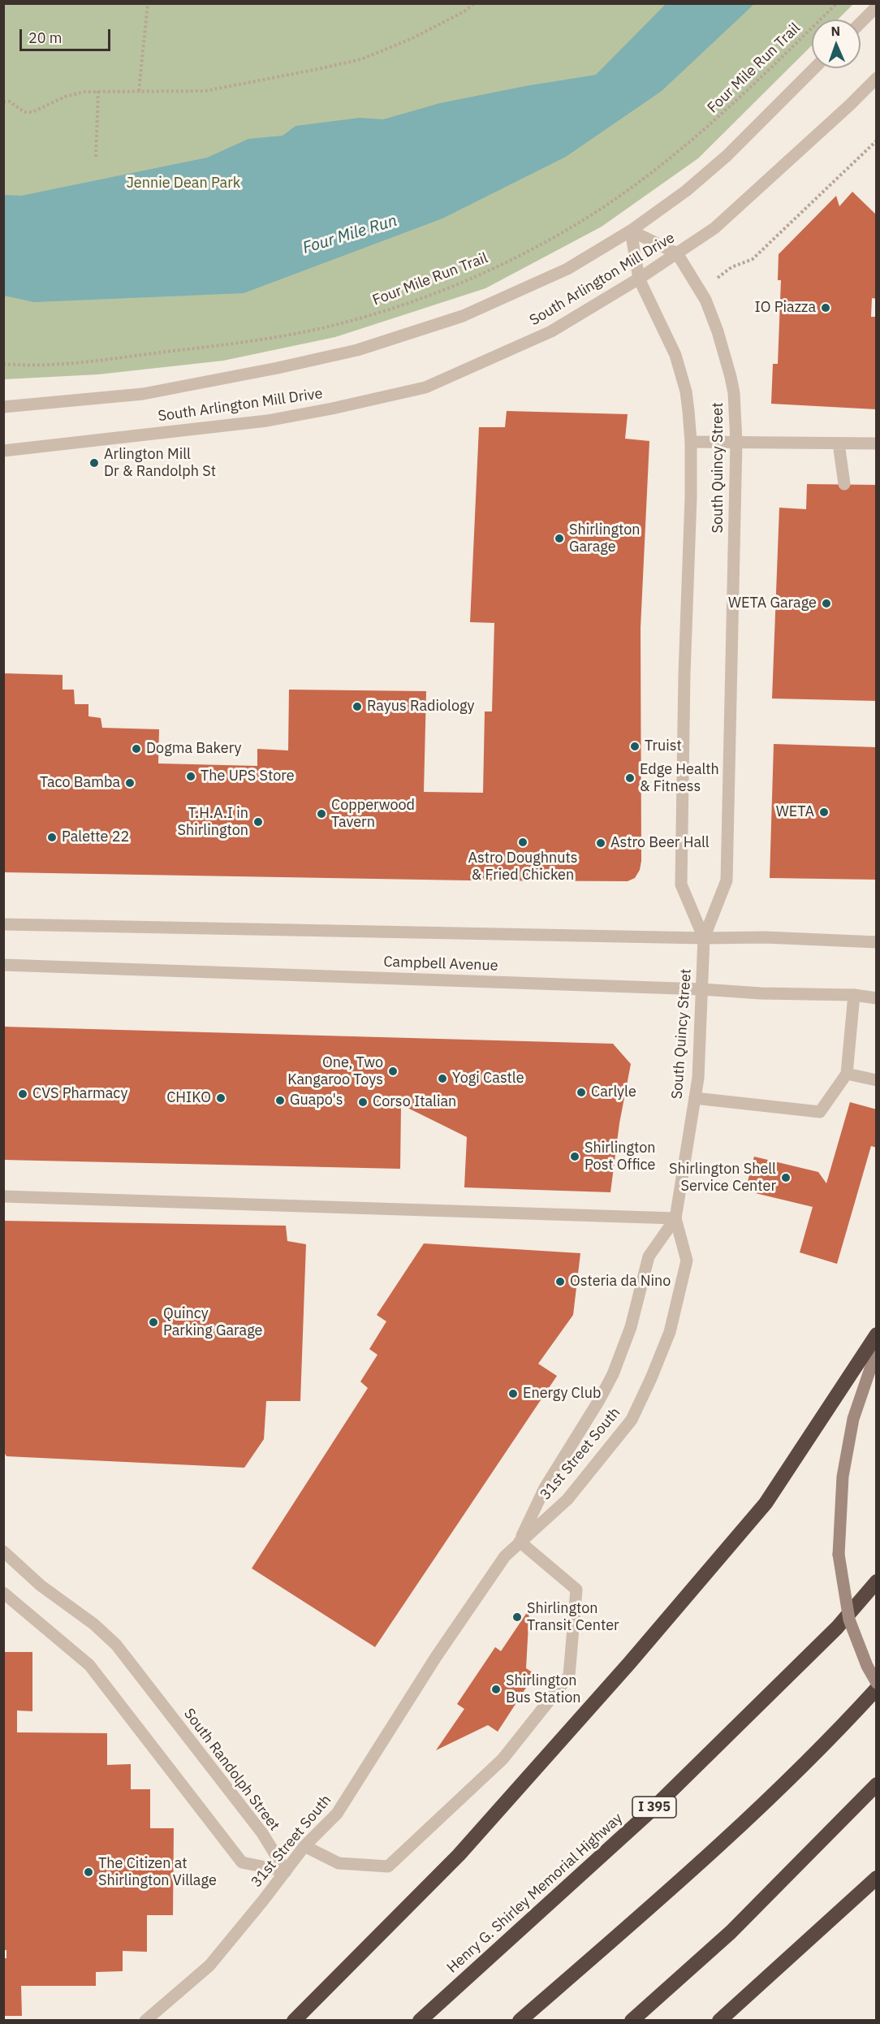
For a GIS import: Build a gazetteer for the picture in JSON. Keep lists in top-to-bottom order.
{
  "streets": {
    "highway": ["I 395", "Henry G. Shirley Memorial Highway"],
    "street": [
      "South Arlington Mill Drive",
      "South Quincy Street",
      "Campbell Avenue",
      "31st Street South",
      "South Randolph Street"
    ],
    "path": ["Four Mile Run Trail"]
  },
  "crossings": [
    ["South Arlington Mill Drive", "South Quincy Street"],
    ["South Quincy Street", "Campbell Avenue"],
    ["South Quincy Street", "31st Street South"],
    ["31st Street South", "South Randolph Street"]
  ],
  "water": ["Four Mile Run"],
  "parks": ["Jennie Dean Park"],
  "places": [
    "IO Piazza",
    "Arlington Mill Dr & Randolph St",
    "Shirlington Garage",
    "WETA Garage",
    "Rayus Radiology",
    "Truist",
    "Dogma Bakery",
    "The UPS Store",
    "Edge Health & Fitness",
    "Taco Bamba",
    "WETA",
    "Copperwood Tavern",
    "T.H.A.I in Shirlington",
    "Palette 22",
    "Astro Doughnuts & Fried Chicken",
    "Astro Beer Hall",
    "One, Two Kangaroo Toys",
    "Yogi Castle",
    "Carlyle",
    "CVS Pharmacy",
    "CHIKO",
    "Guapo's",
    "Corso Italian",
    "Shirlington Post Office",
    "Shirlington Shell Service Center",
    "Osteria da Nino",
    "Quincy Parking Garage",
    "Energy Club",
    "Shirlington Transit Center",
    "Shirlington Bus Station",
    "The Citizen at Shirlington Village"
  ],
  "scale_bar": "20 m",
  "north": "top"
}
